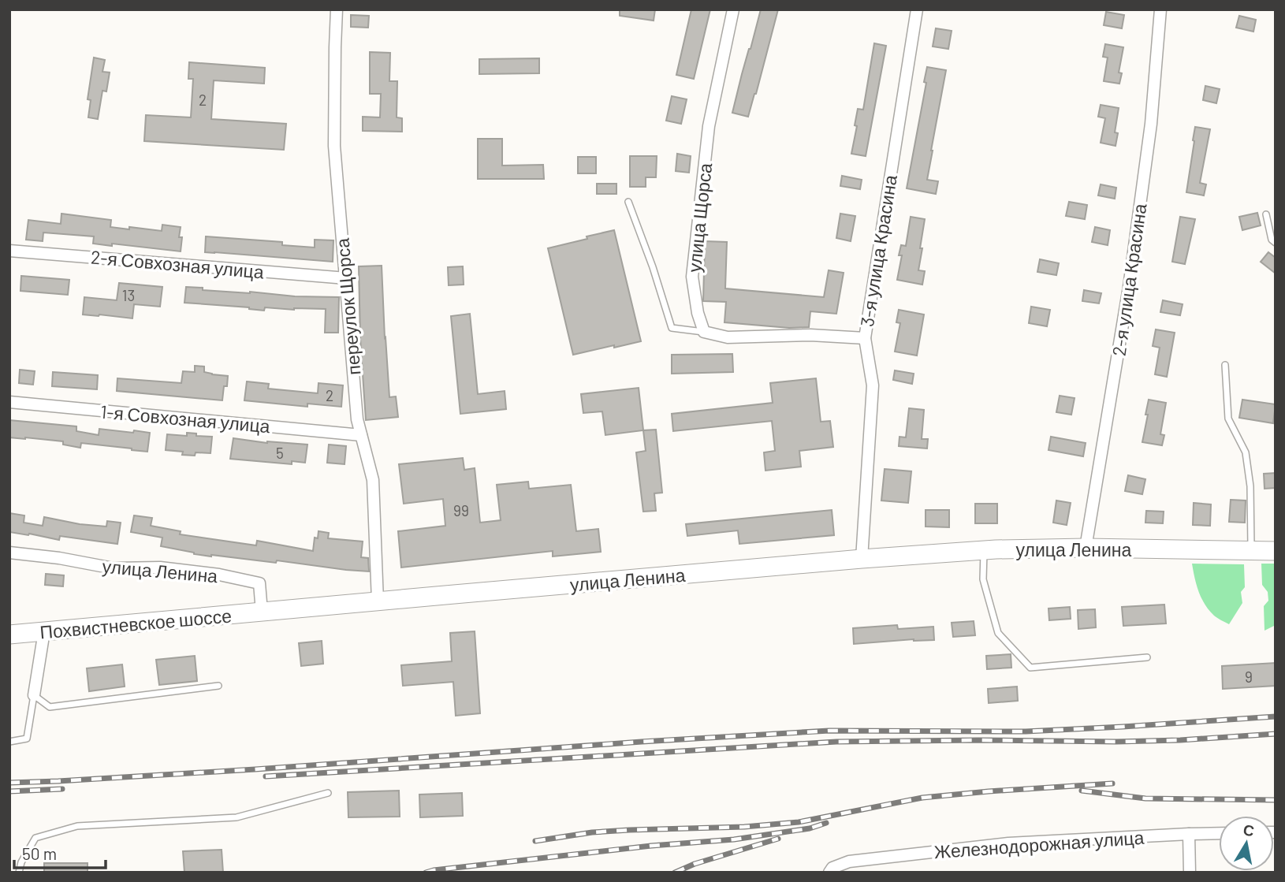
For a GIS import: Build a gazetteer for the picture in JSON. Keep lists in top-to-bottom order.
{
  "streets": {
    "main road": ["улица Ленина", "Похвистневское шоссе"],
    "street": [
      "улица Щорса",
      "3-я улица Красина",
      "2-я Совхозная улица",
      "2-я улица Красина",
      "переулок Щорса",
      "1-я Совхозная улица",
      "Железнодорожная улица"
    ]
  },
  "crossings": [
    ["3-я улица Красина", "улица Ленина"],
    ["2-я Совхозная улица", "переулок Щорса"],
    ["2-я улица Красина", "улица Ленина"],
    ["переулок Щорса", "1-я Совхозная улица"],
    ["переулок Щорса", "улица Ленина"],
    ["улица Ленина", "Похвистневское шоссе"]
  ],
  "house_numbers": [
    "2",
    "13",
    "2",
    "5",
    "99",
    "9"
  ],
  "scale_bar": "50 m",
  "north": "top"
}
